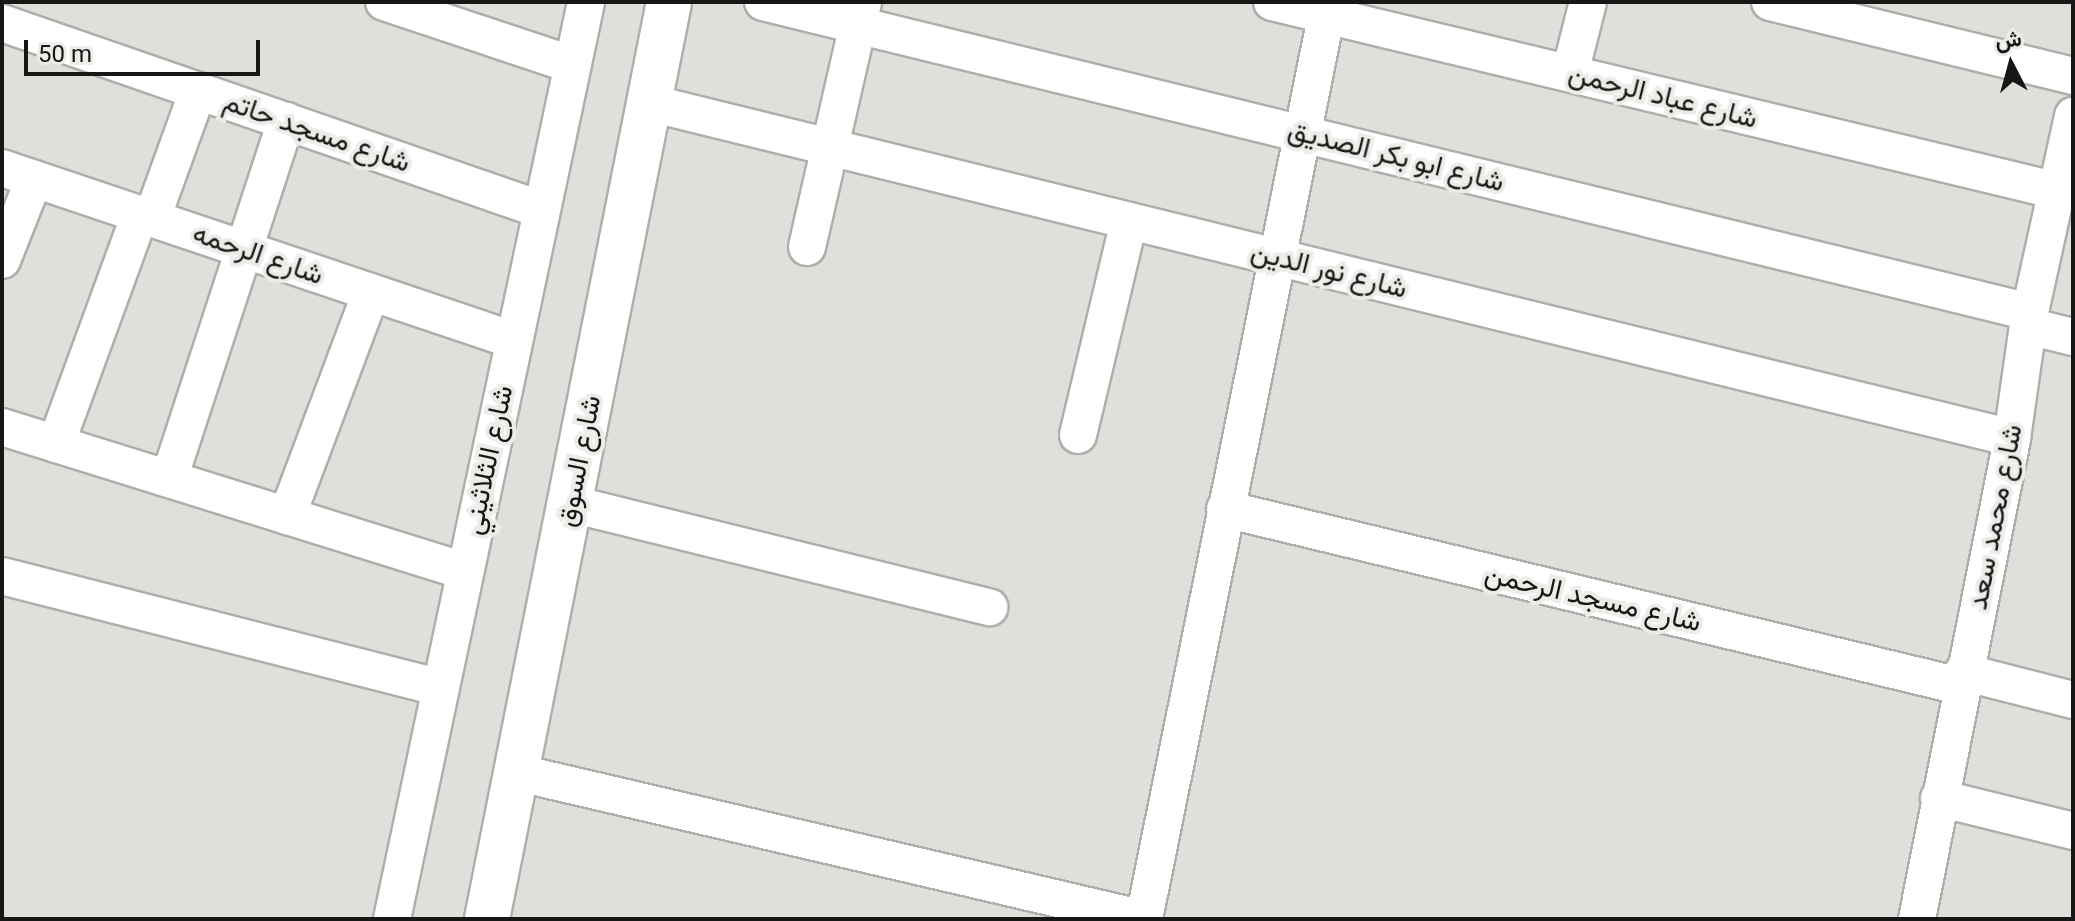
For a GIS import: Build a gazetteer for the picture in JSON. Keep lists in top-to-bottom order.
{
  "streets": {
    "street": [
      "شارع عباد الرحمن",
      "شارع مسجد حاتم",
      "شارع ابو بكر الصديق",
      "شارع الرحمه",
      "شارع نور الدين",
      "شارع الثلاثيني",
      "شارع السوق",
      "شارع محمد سعد",
      "شارع مسجد الرحمن"
    ]
  },
  "crossings": [
    ["شارع عباد الرحمن", "شارع محمد سعد"],
    ["شارع مسجد حاتم", "شارع الثلاثيني"],
    ["شارع ابو بكر الصديق", "شارع محمد سعد"],
    ["شارع الرحمه", "شارع الثلاثيني"],
    ["شارع نور الدين", "شارع السوق"],
    ["شارع نور الدين", "شارع محمد سعد"],
    ["شارع محمد سعد", "شارع مسجد الرحمن"]
  ],
  "scale_bar": "50 m",
  "north": "top"
}
